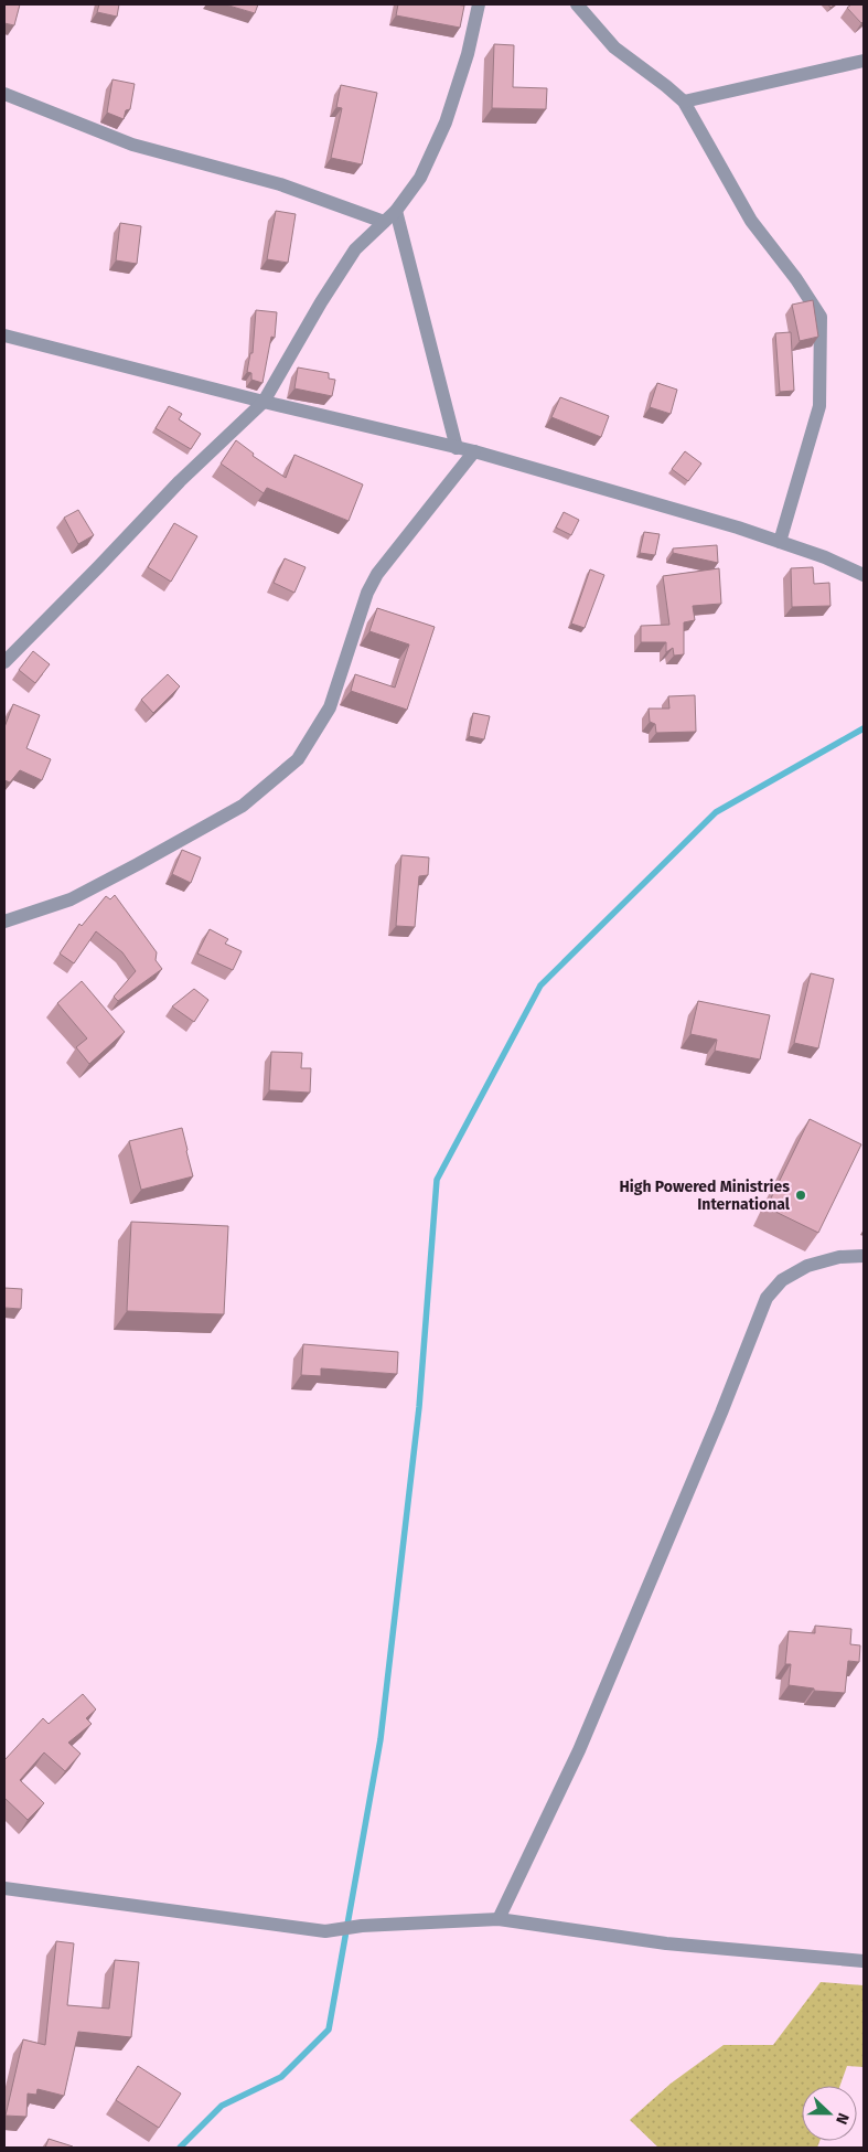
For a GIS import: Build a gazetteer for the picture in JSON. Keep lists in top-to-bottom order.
{
  "places": ["High Powered Ministries International"],
  "north": "right"
}
